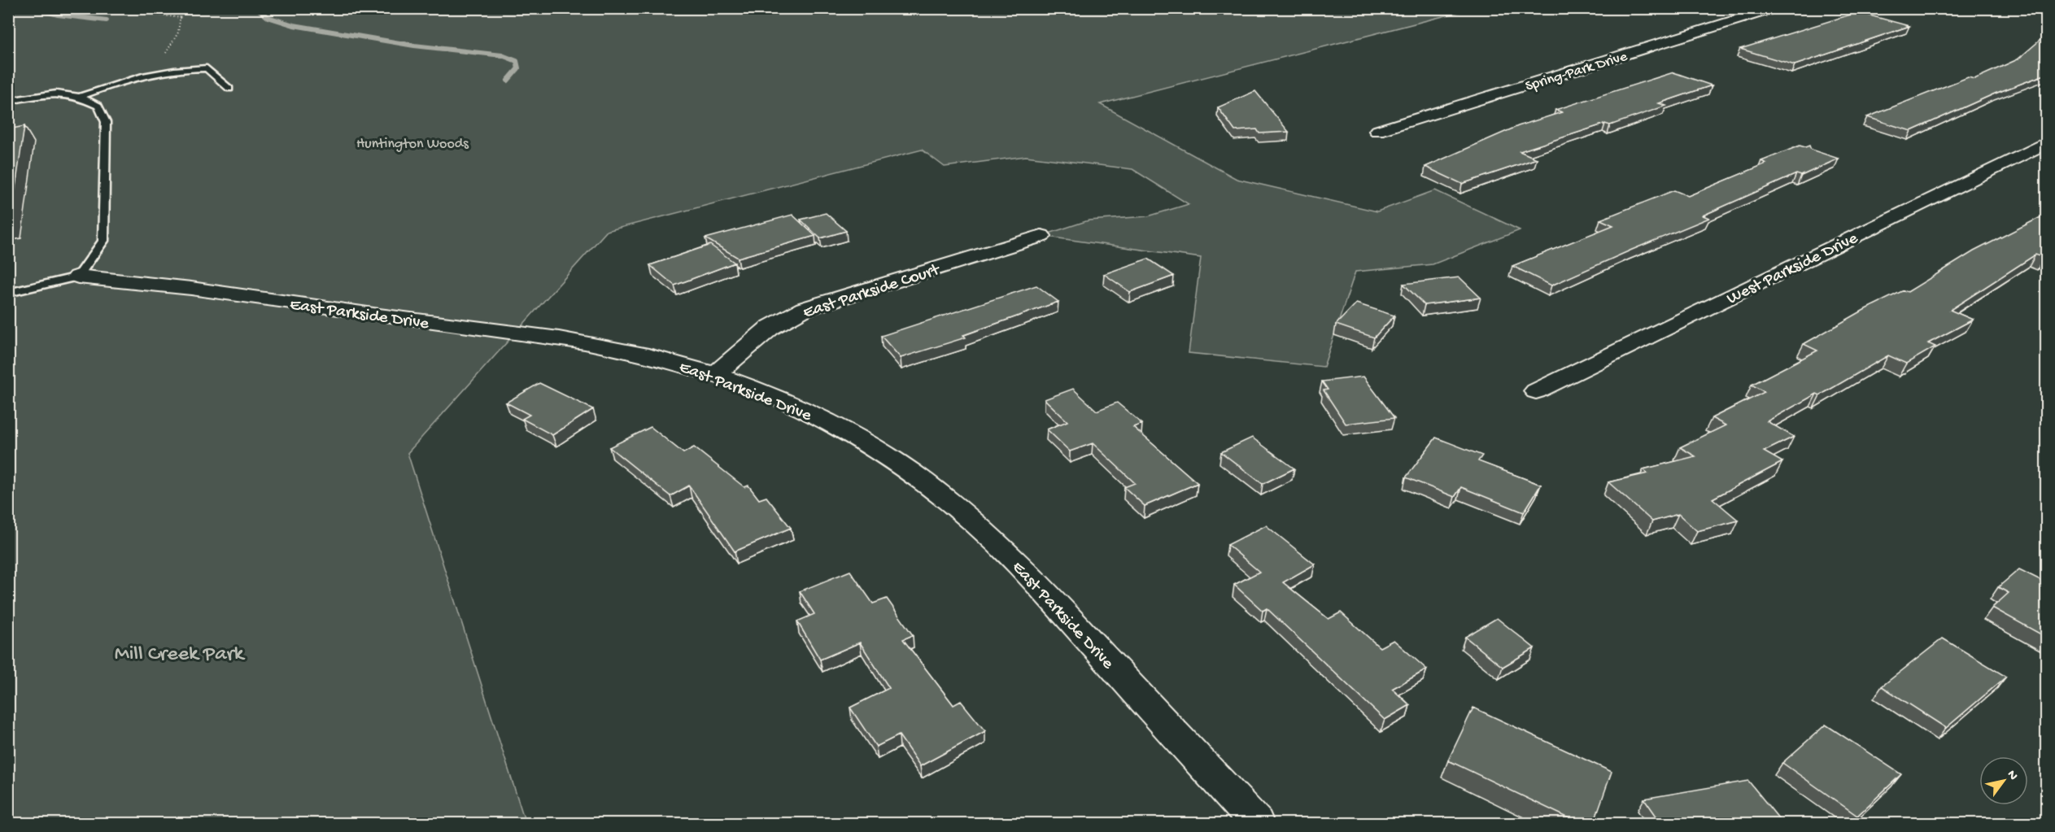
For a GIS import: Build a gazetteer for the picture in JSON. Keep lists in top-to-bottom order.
{
  "streets": {
    "street": [
      "Spring-Park Drive",
      "West Parkside Drive",
      "East Parkside Court",
      "East Parkside Drive"
    ]
  },
  "crossings": [
    ["East Parkside Court", "East Parkside Drive"]
  ],
  "parks": ["Huntington Woods", "Mill Creek Park"],
  "north": "top right"
}
